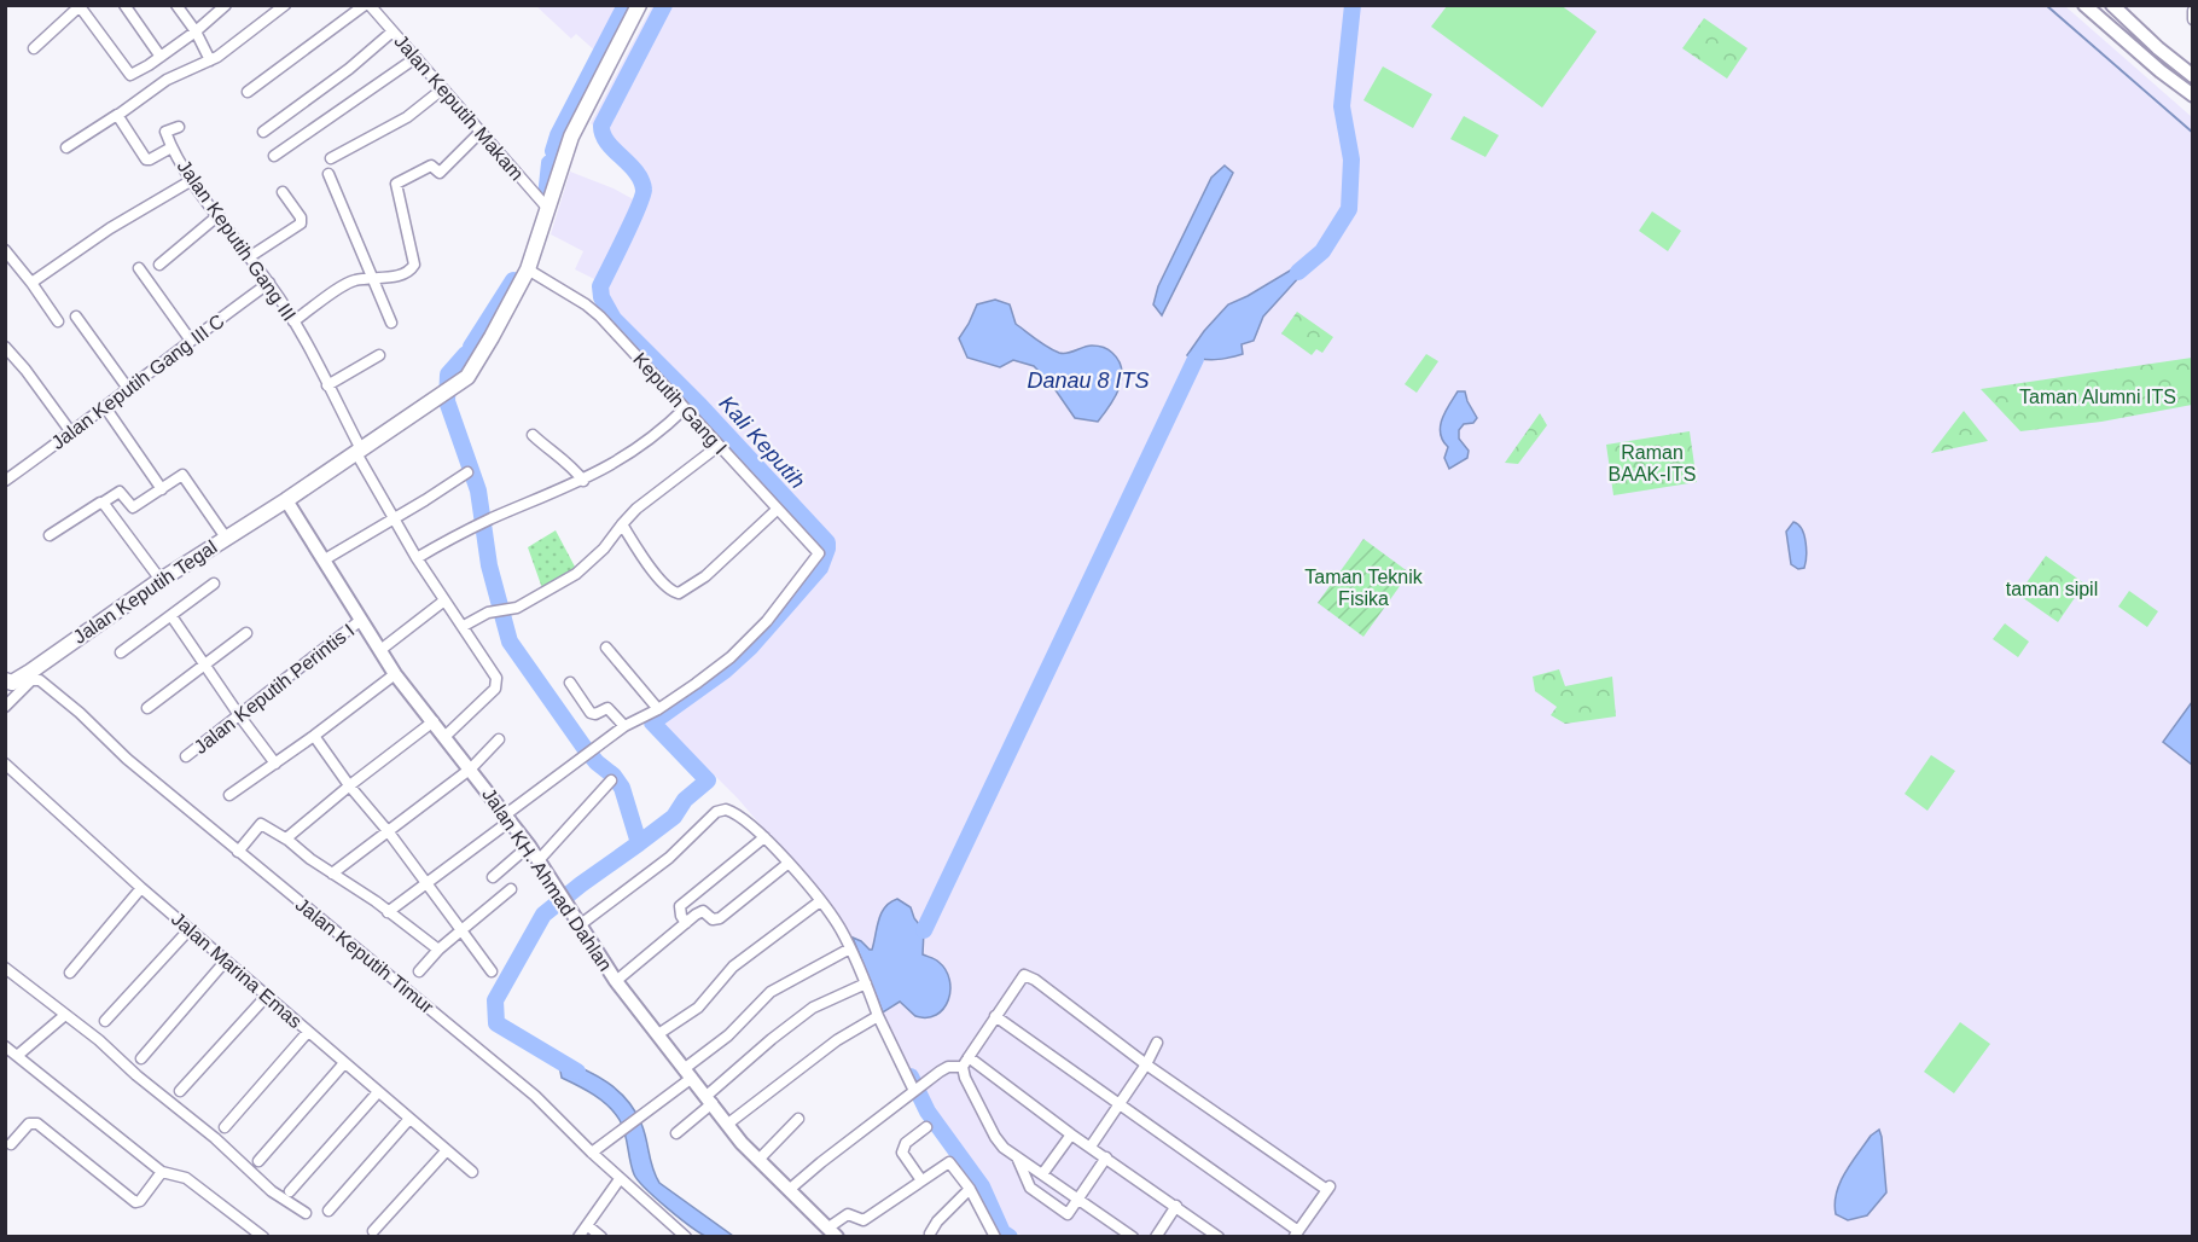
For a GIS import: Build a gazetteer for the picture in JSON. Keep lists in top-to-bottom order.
{
  "streets": {
    "main road": ["Jalan Keputih Tegal"],
    "street": [
      "Jalan Keputih Makam",
      "Jalan Keputih Gang III",
      "Jalan Keputih Gang III C",
      "Keputih Gang I",
      "Jalan Keputih Perintis I",
      "Jalan KH. Ahmad Dahlan",
      "Jalan Keputih Timur",
      "Jalan Marina Emas"
    ]
  },
  "crossings": [
    ["Jalan Keputih Gang III", "Jalan Keputih Gang III C"],
    ["Jalan Keputih Gang III", "Jalan Keputih Tegal"],
    ["Jalan Keputih Gang III", "Jalan KH. Ahmad Dahlan"],
    ["Keputih Gang I", "Jalan Keputih Tegal"],
    ["Jalan Keputih Tegal", "Jalan KH. Ahmad Dahlan"],
    ["Jalan Keputih Tegal", "Jalan Keputih Timur"],
    ["Jalan Keputih Perintis I", "Jalan KH. Ahmad Dahlan"]
  ],
  "water": ["Danau 8 ITS", "Kali Keputih"],
  "parks": [
    "Taman Alumni ITS",
    "Raman BAAK-ITS",
    "Taman Teknik Fisika",
    "taman sipil"
  ]
}
